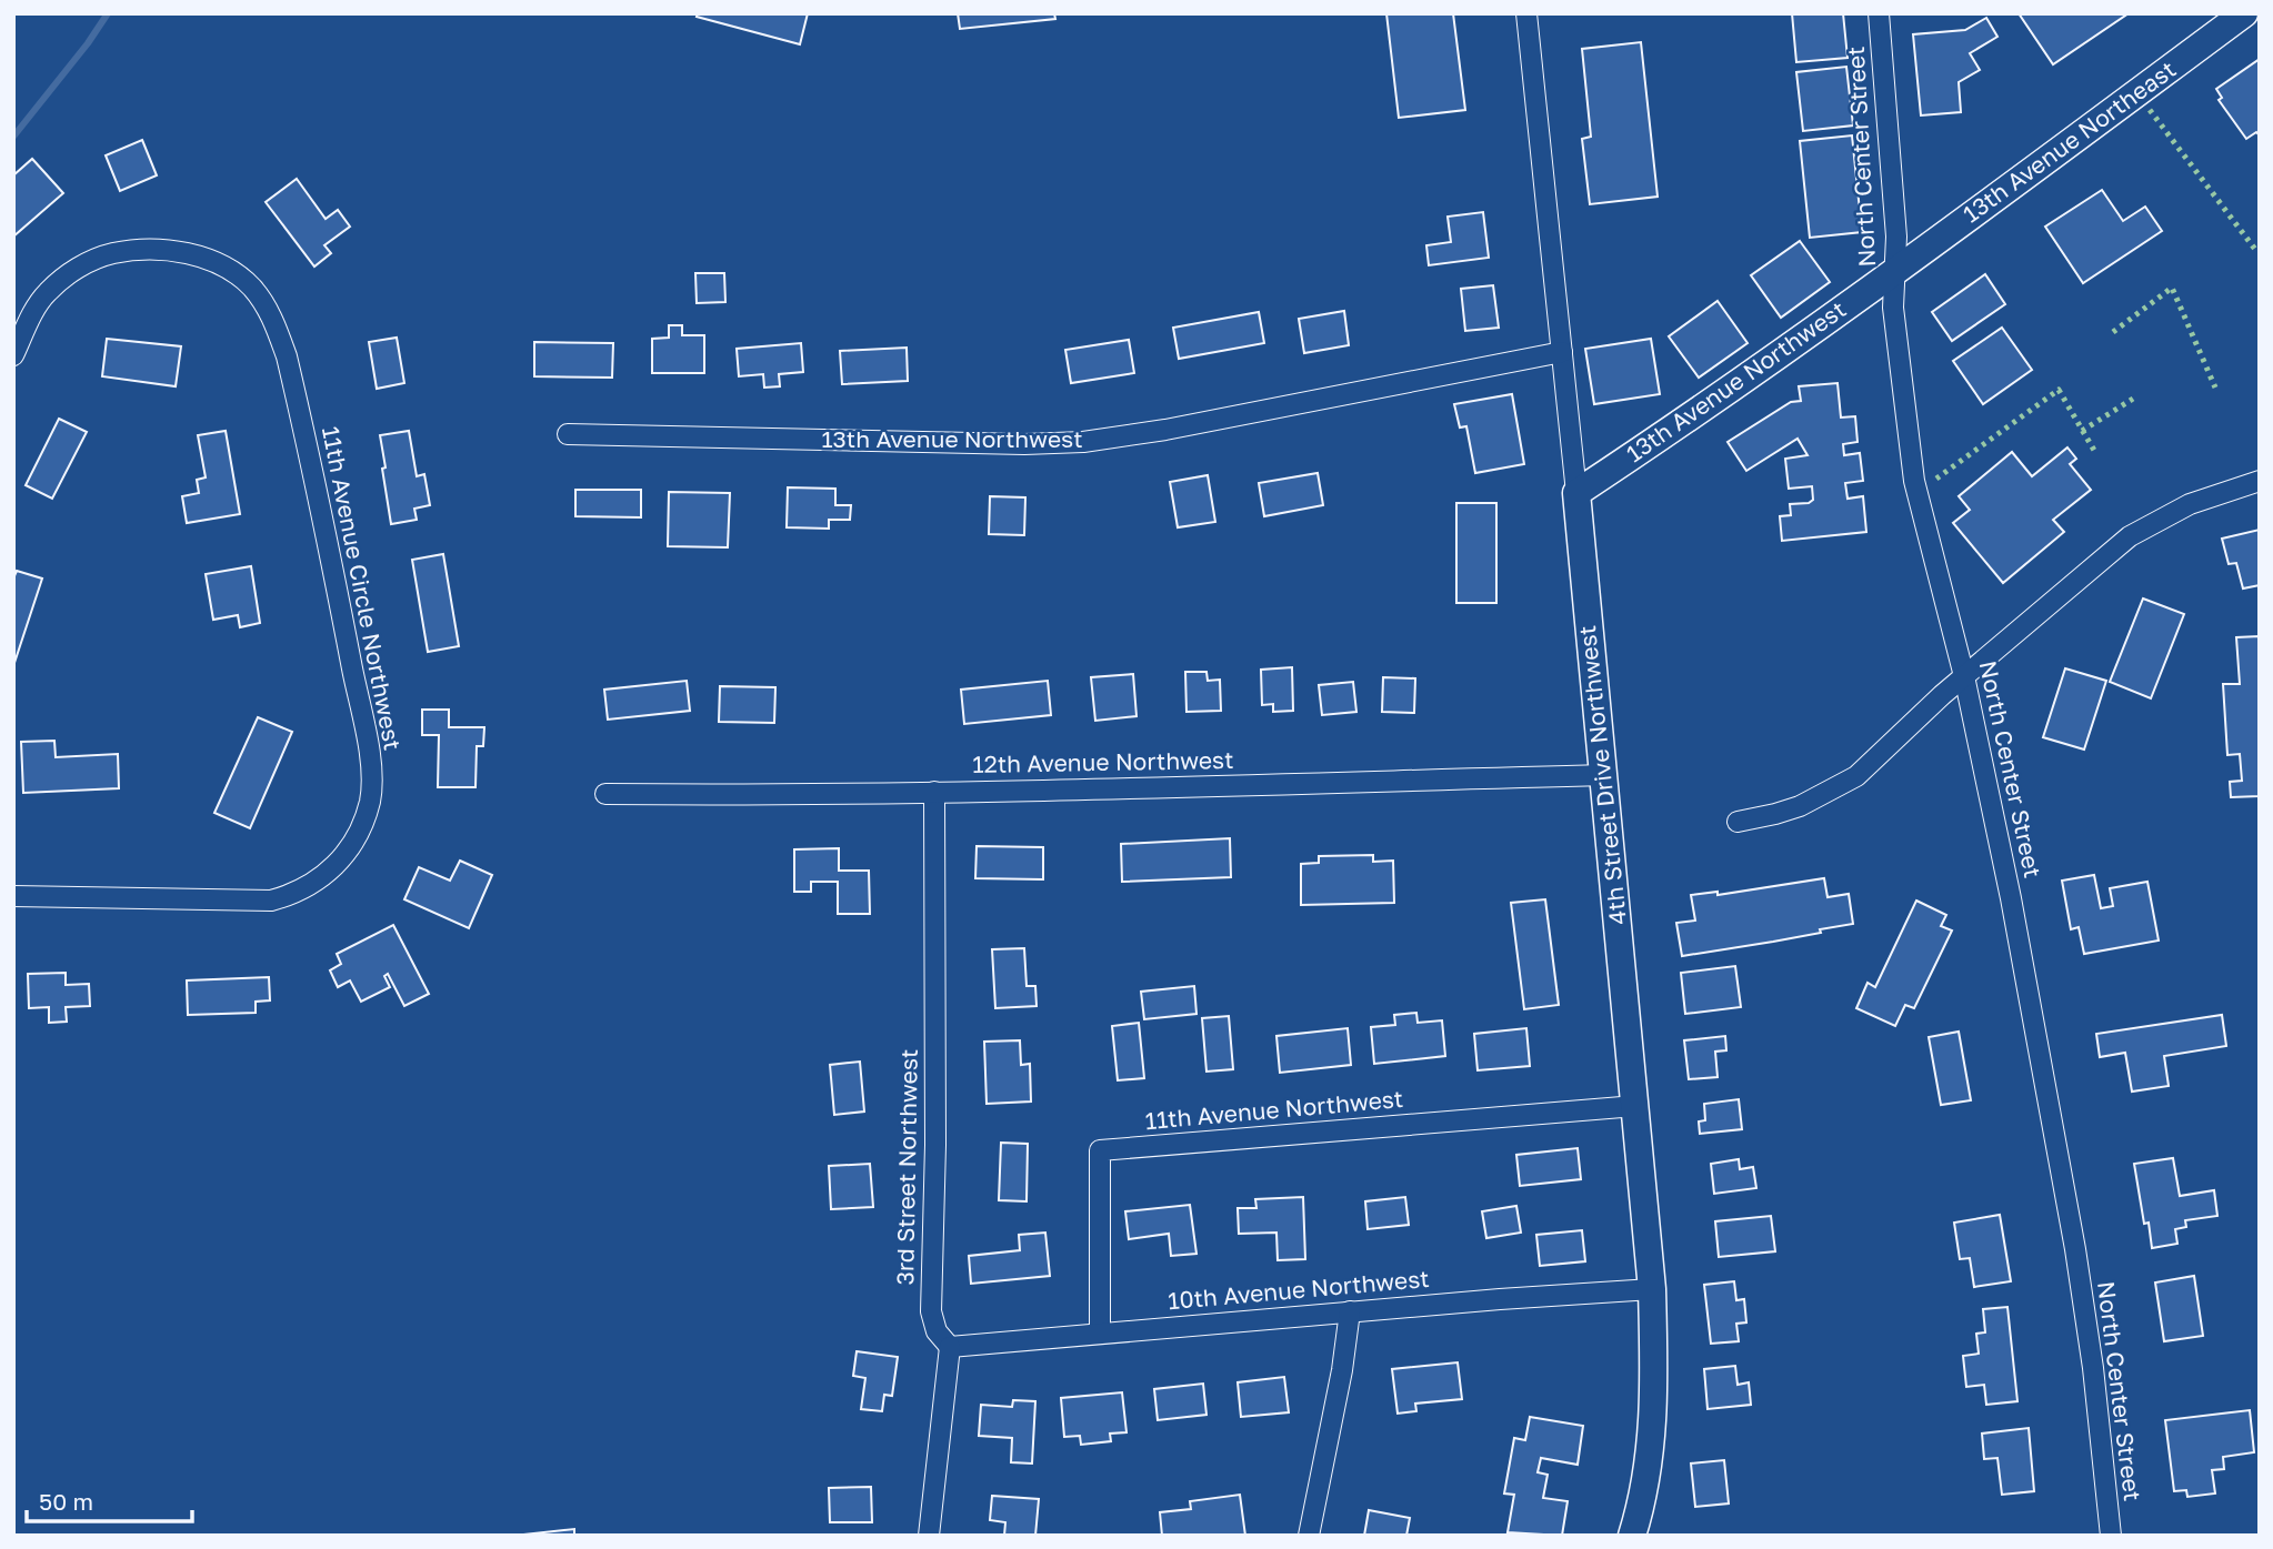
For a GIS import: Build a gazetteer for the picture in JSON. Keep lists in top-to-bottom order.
{
  "streets": {
    "main road": ["13th Avenue Northeast", "13th Avenue Northwest", "4th Street Drive Northwest"],
    "street": [
      "North Center Street",
      "11th Avenue Circle Northwest",
      "12th Avenue Northwest",
      "11th Avenue Northwest",
      "3rd Street Northwest",
      "10th Avenue Northwest"
    ]
  },
  "crossings": [
    ["13th Avenue Northeast", "North Center Street"],
    ["13th Avenue Northeast", "13th Avenue Northwest"],
    ["North Center Street", "13th Avenue Northwest"],
    ["13th Avenue Northwest", "4th Street Drive Northwest"],
    ["12th Avenue Northwest", "4th Street Drive Northwest"],
    ["12th Avenue Northwest", "3rd Street Northwest"],
    ["4th Street Drive Northwest", "11th Avenue Northwest"],
    ["4th Street Drive Northwest", "10th Avenue Northwest"],
    ["11th Avenue Northwest", "10th Avenue Northwest"],
    ["3rd Street Northwest", "10th Avenue Northwest"]
  ],
  "scale_bar": "50 m"
}
